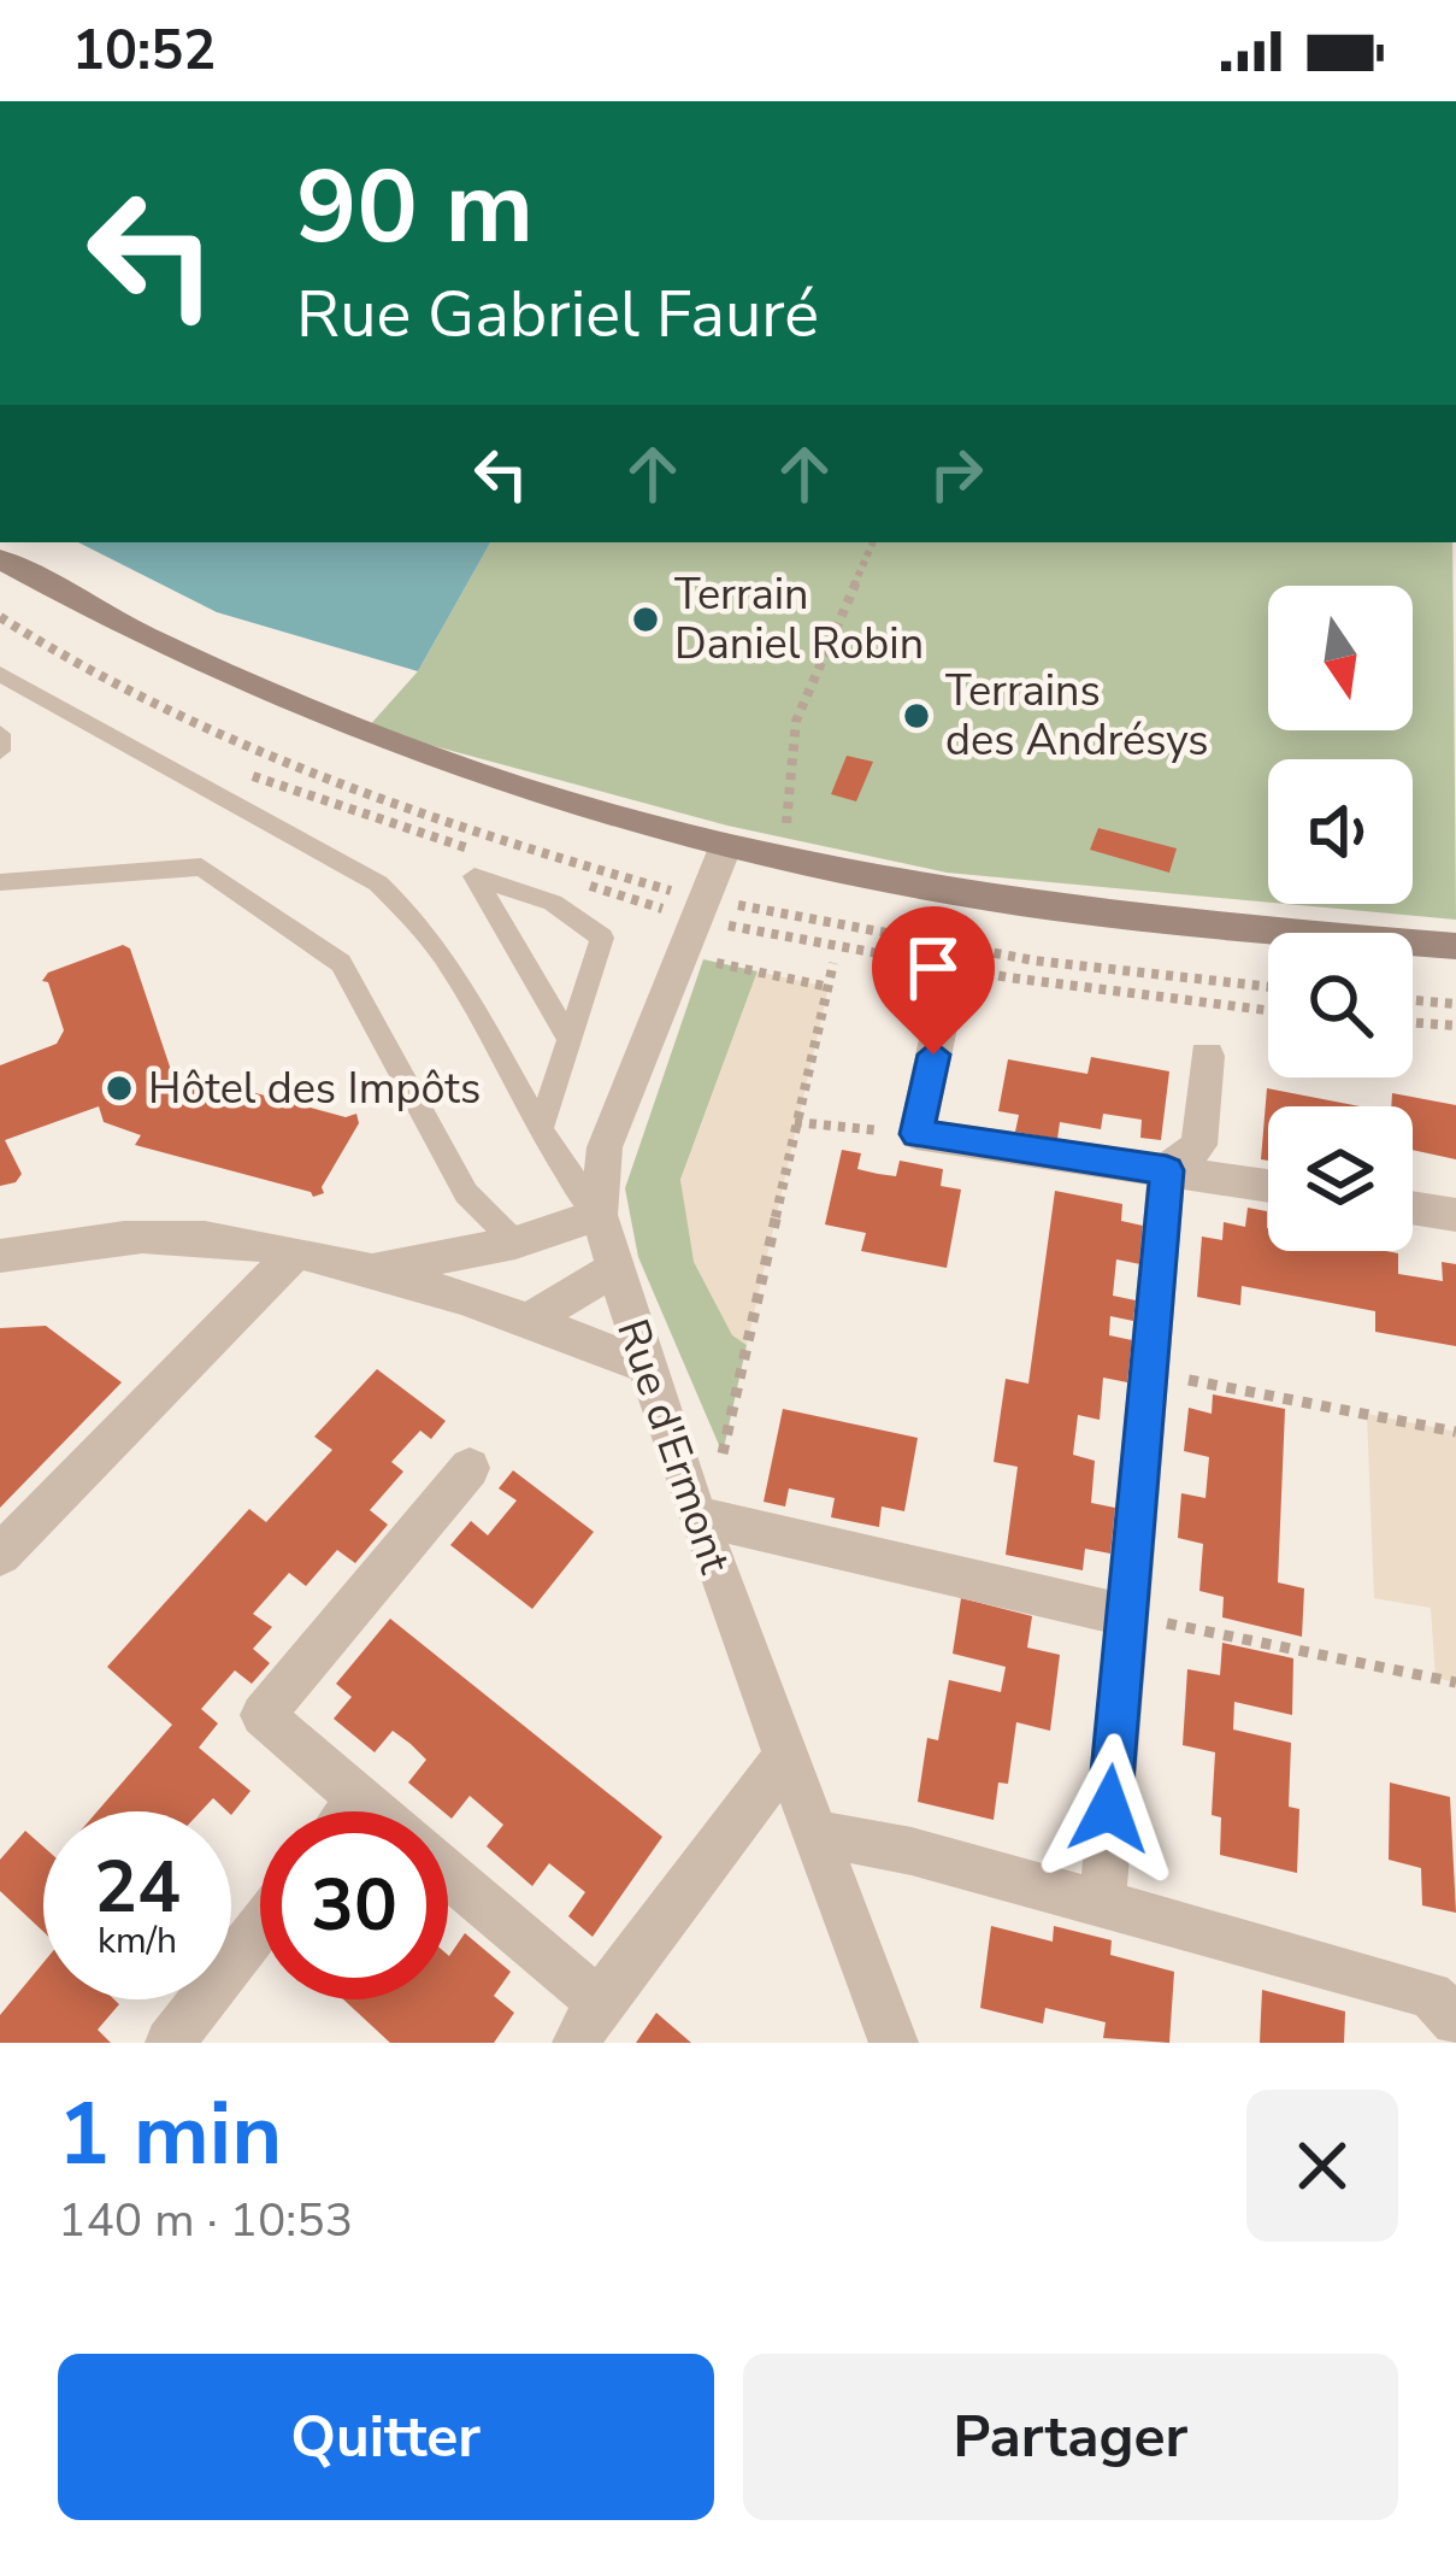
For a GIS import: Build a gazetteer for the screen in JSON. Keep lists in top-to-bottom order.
{
  "streets": {
    "street": ["Rue d'Ermont"]
  },
  "places": ["Terrain Daniel Robin", "Terrains des Andrésys", "Hôtel des Impôts"],
  "north": "bottom",
  "page": {
    "status": "10:52",
    "turn": ["90 m", "Rue Gabriel Fauré"],
    "speed": "24 km/h",
    "limit": "30",
    "heading": ["1 min", "140 m · 10:53"],
    "buttons": ["Quitter", "Partager"]
  }
}
